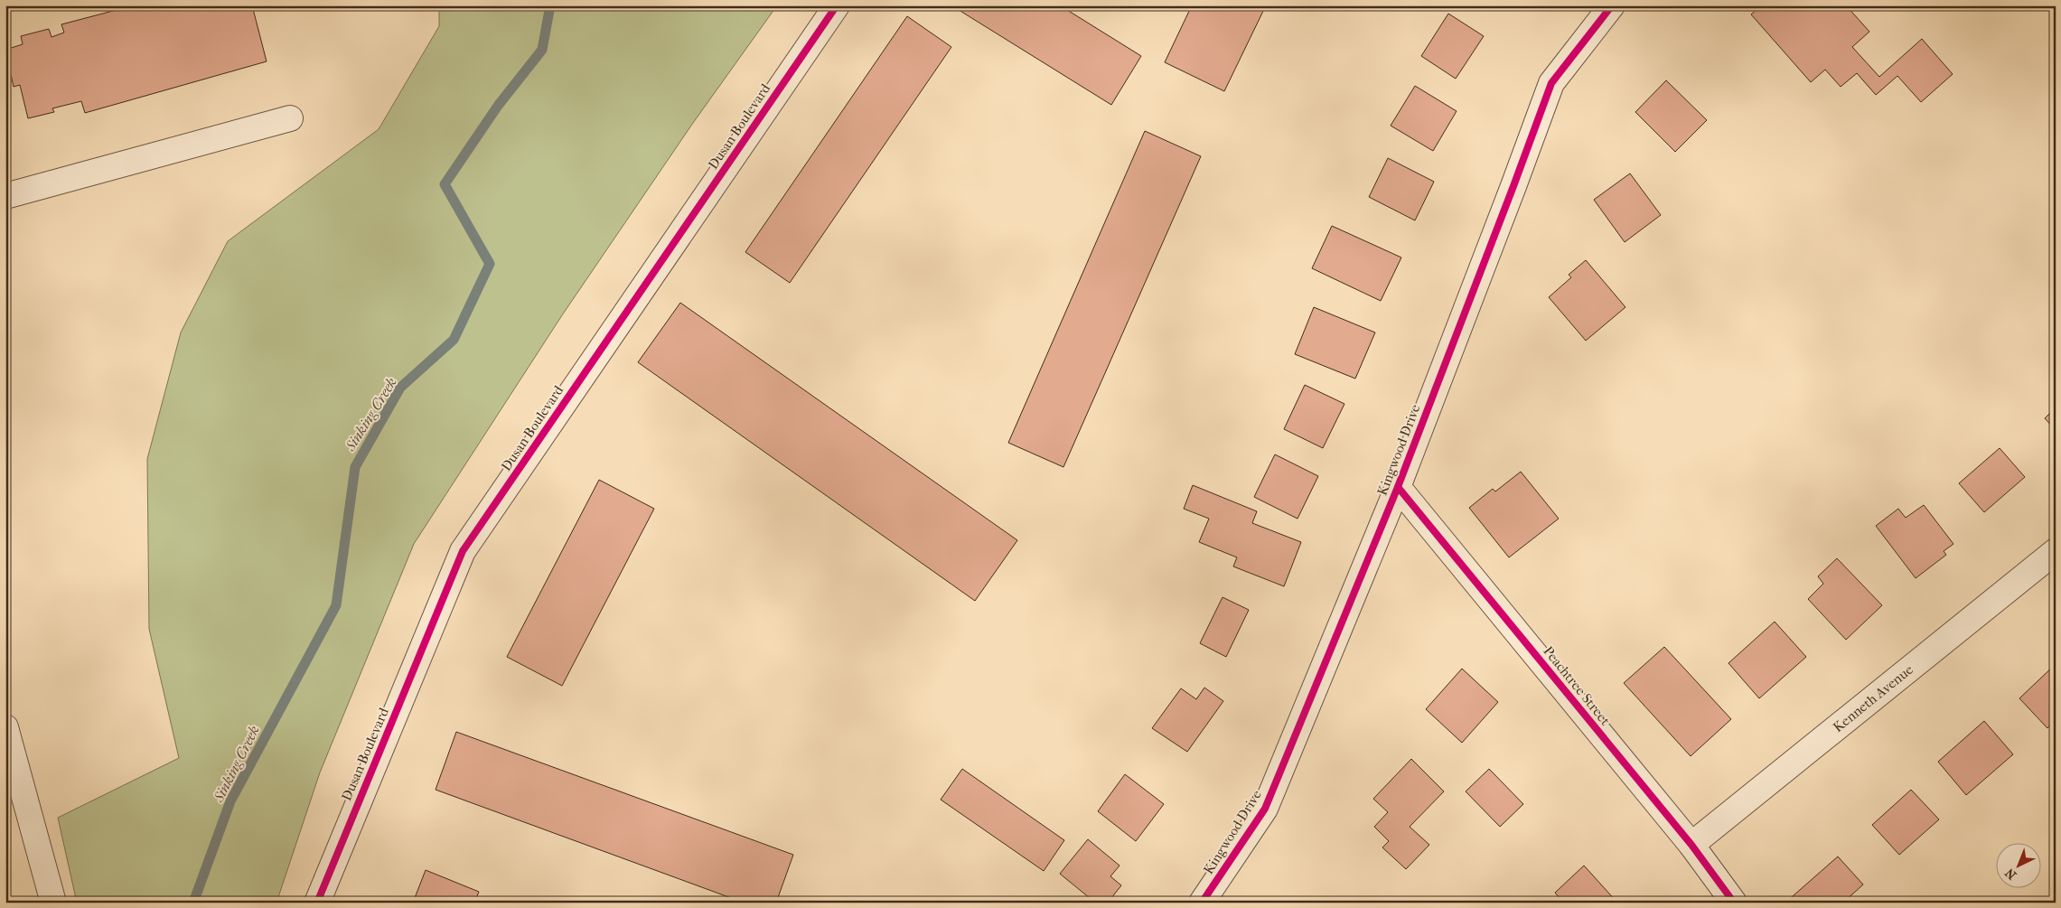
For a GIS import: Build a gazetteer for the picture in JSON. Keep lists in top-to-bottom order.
{
  "streets": {
    "street": [
      "Dusan Boulevard",
      "Kingwood Drive",
      "Peachtree Street",
      "Kenneth Avenue"
    ]
  },
  "crossings": [
    ["Kingwood Drive", "Peachtree Street"],
    ["Peachtree Street", "Kenneth Avenue"]
  ],
  "water": ["Sinking Creek"],
  "north": "bottom left"
}
